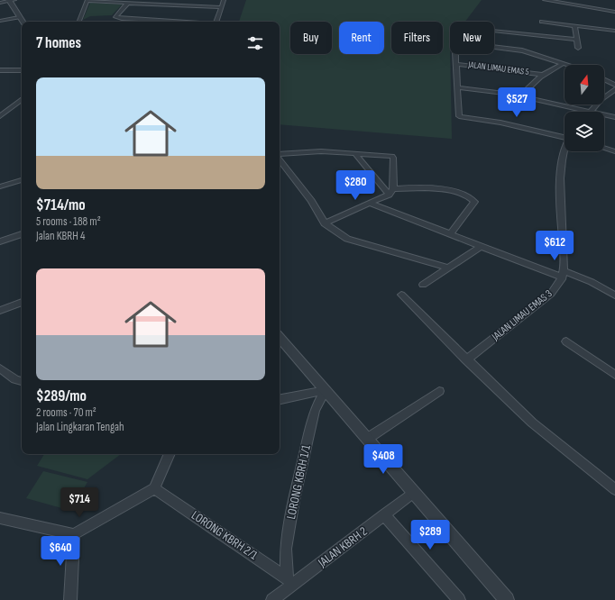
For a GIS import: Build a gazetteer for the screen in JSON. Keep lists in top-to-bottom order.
{
  "streets": {
    "street": [
      "JALAN LIMAU EMAS 5",
      "JALAN LIMAU EMAS 3",
      "LORONG KBRH 1/1",
      "LORONG KBRH 2/1",
      "JALAN KBRH 2"
    ]
  },
  "crossings": [
    ["LORONG KBRH 1/1", "LORONG KBRH 2/1"],
    ["LORONG KBRH 1/1", "JALAN KBRH 2"],
    ["LORONG KBRH 2/1", "JALAN KBRH 2"]
  ],
  "north": "top",
  "page": {
    "chip": [
      "Buy",
      "Rent",
      "Filters",
      "New"
    ],
    "heading": "7 homes",
    "list": [
      {
        "name": "$714/mo",
        "note": "5 rooms · 188 m² · Jalan KBRH 4"
      },
      {
        "name": "$289/mo",
        "note": "2 rooms · 70 m² · Jalan Lingkaran Tengah"
      }
    ],
    "price": [
      "$527",
      "$280",
      "$612",
      "$408",
      "$714",
      "$289",
      "$640"
    ]
  }
}
